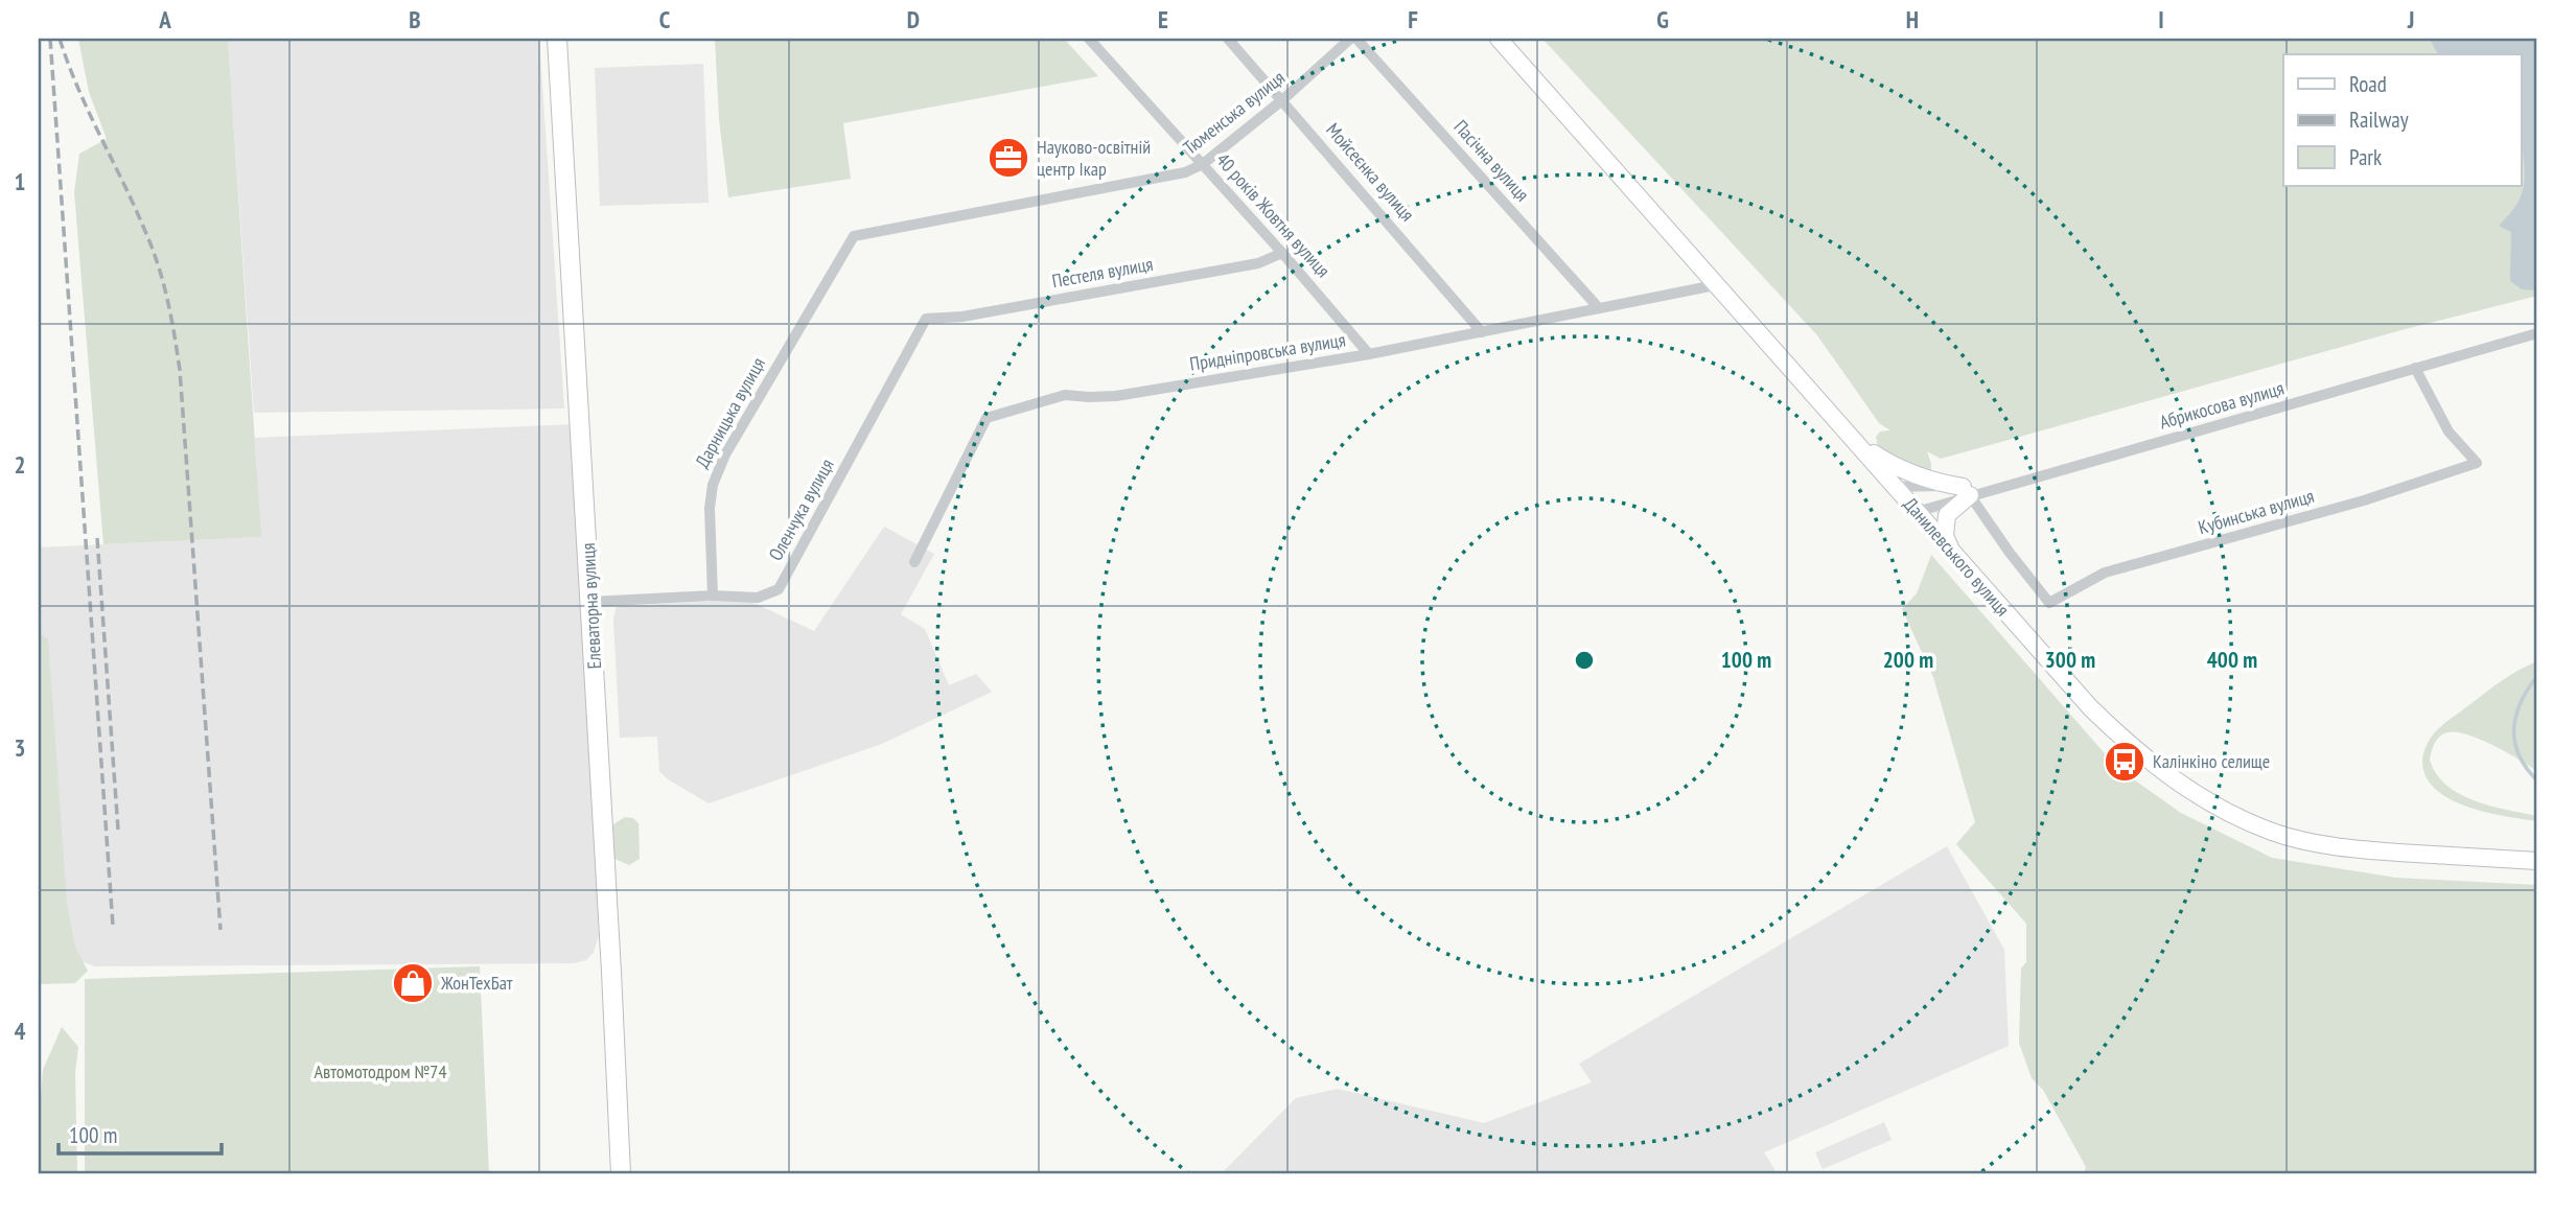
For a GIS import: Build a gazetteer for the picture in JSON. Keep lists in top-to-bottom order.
{
  "streets": {
    "main road": ["Елеваторна вулиця"],
    "street": [
      "Тюменська вулиця",
      "Пасічна вулиця",
      "Мойсеєнка вулиця",
      "40 років Жовтня вулиця",
      "Пестеля вулиця",
      "Придніпровська вулиця",
      "Абрикосова вулиця",
      "Дарницька вулиця",
      "Оленчука вулиця",
      "Кубинська вулиця",
      "Данилевського вулиця"
    ]
  },
  "crossings": [
    ["Тюменська вулиця", "Мойсеєнка вулиця"],
    ["Тюменська вулиця", "40 років Жовтня вулиця"],
    ["Тюменська вулиця", "Дарницька вулиця"],
    ["Пасічна вулиця", "Придніпровська вулиця"],
    ["Мойсеєнка вулиця", "Придніпровська вулиця"],
    ["40 років Жовтня вулиця", "Пестеля вулиця"],
    ["40 років Жовтня вулиця", "Придніпровська вулиця"],
    ["Пестеля вулиця", "Оленчука вулиця"],
    ["Придніпровська вулиця", "Данилевського вулиця"],
    ["Абрикосова вулиця", "Кубинська вулиця"],
    ["Дарницька вулиця", "Оленчука вулиця"],
    ["Оленчука вулиця", "Елеваторна вулиця"]
  ],
  "parks": ["Автомотодром №74"],
  "places": {
    "office": ["Науково-освітній центр Ікар"],
    "bus stop": ["Калінкіно селище"],
    "shop": ["ЖонТехБат"]
  },
  "legend": ["Road", "Railway", "Park"],
  "scale_bar": "100 m",
  "grid": {
    "columns": [
      "A",
      "B",
      "C",
      "D",
      "E",
      "F",
      "G",
      "H",
      "I",
      "J"
    ],
    "rows": [
      "1",
      "2",
      "3",
      "4"
    ]
  },
  "rings": [
    "100 m",
    "200 m",
    "300 m",
    "400 m"
  ]
}
